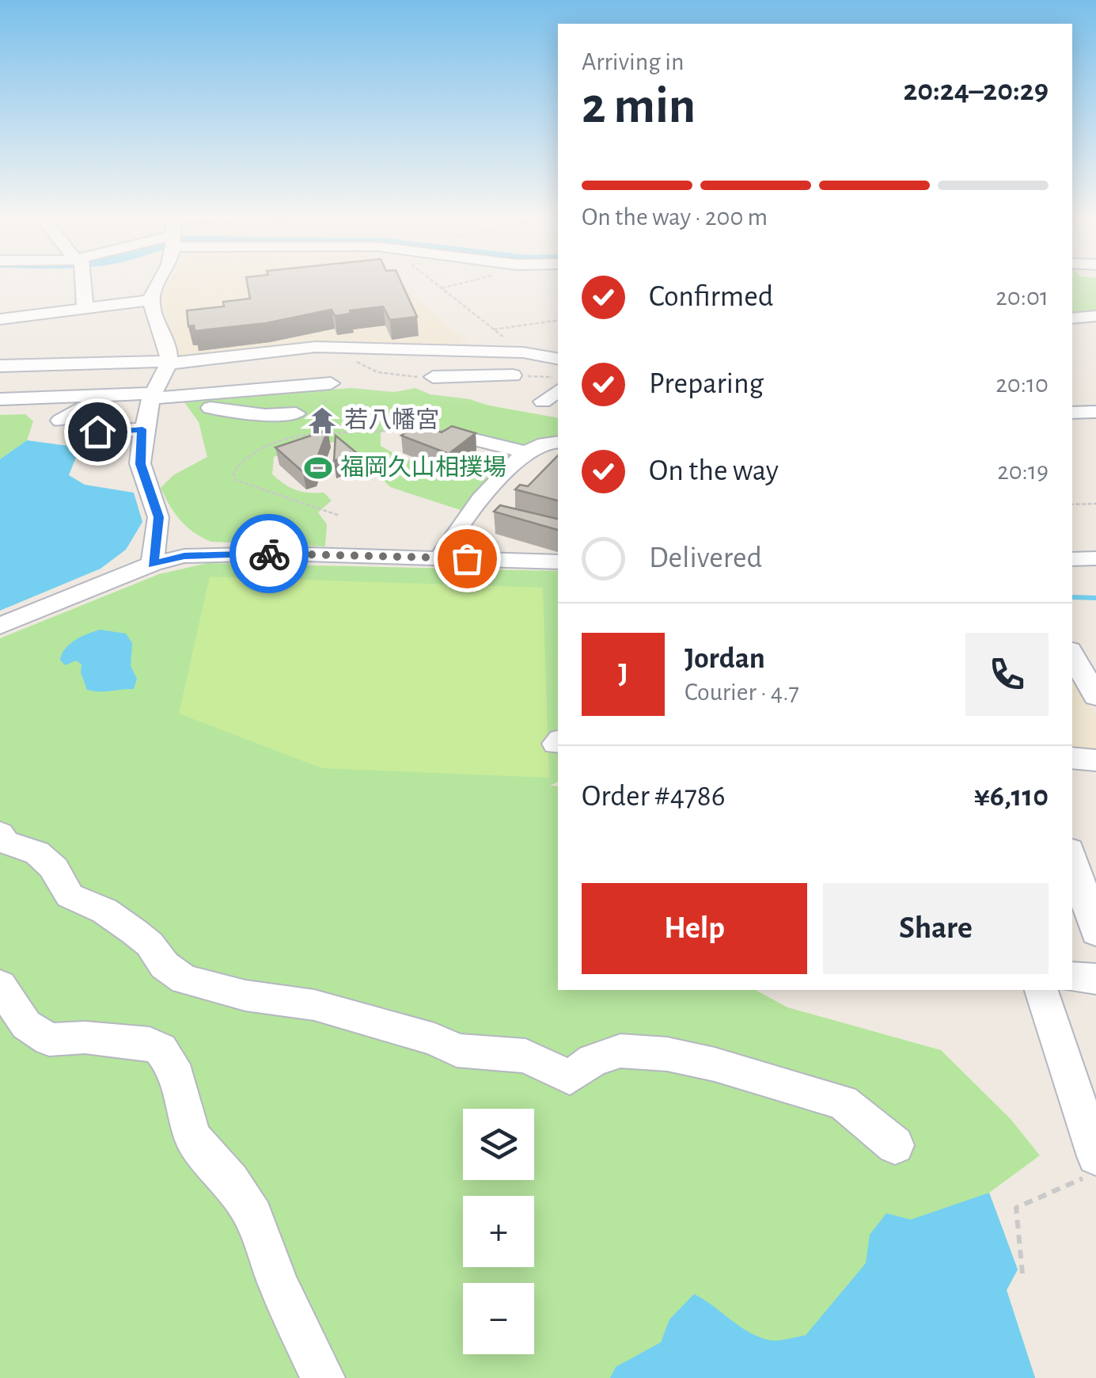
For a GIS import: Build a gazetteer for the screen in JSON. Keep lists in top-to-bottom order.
{
  "places": {
    "temple": ["若八幡宮"],
    "sports": ["福岡久山相撲場"]
  },
  "page": {
    "heading": ["2 min", "Arriving in", "20:24–20:29"],
    "panel": [
      "Jordan",
      "Courier · 4.7",
      "Order #4786",
      "¥6,110"
    ],
    "bar": "On the way · 200 m",
    "list": [
      ["Confirmed", "20:01"],
      ["Preparing", "20:10"],
      ["On the way", "20:19"],
      "Delivered"
    ],
    "round": "J",
    "buttons": ["Help", "Share"],
    "map_buttons": ["+", "−"]
  }
}
